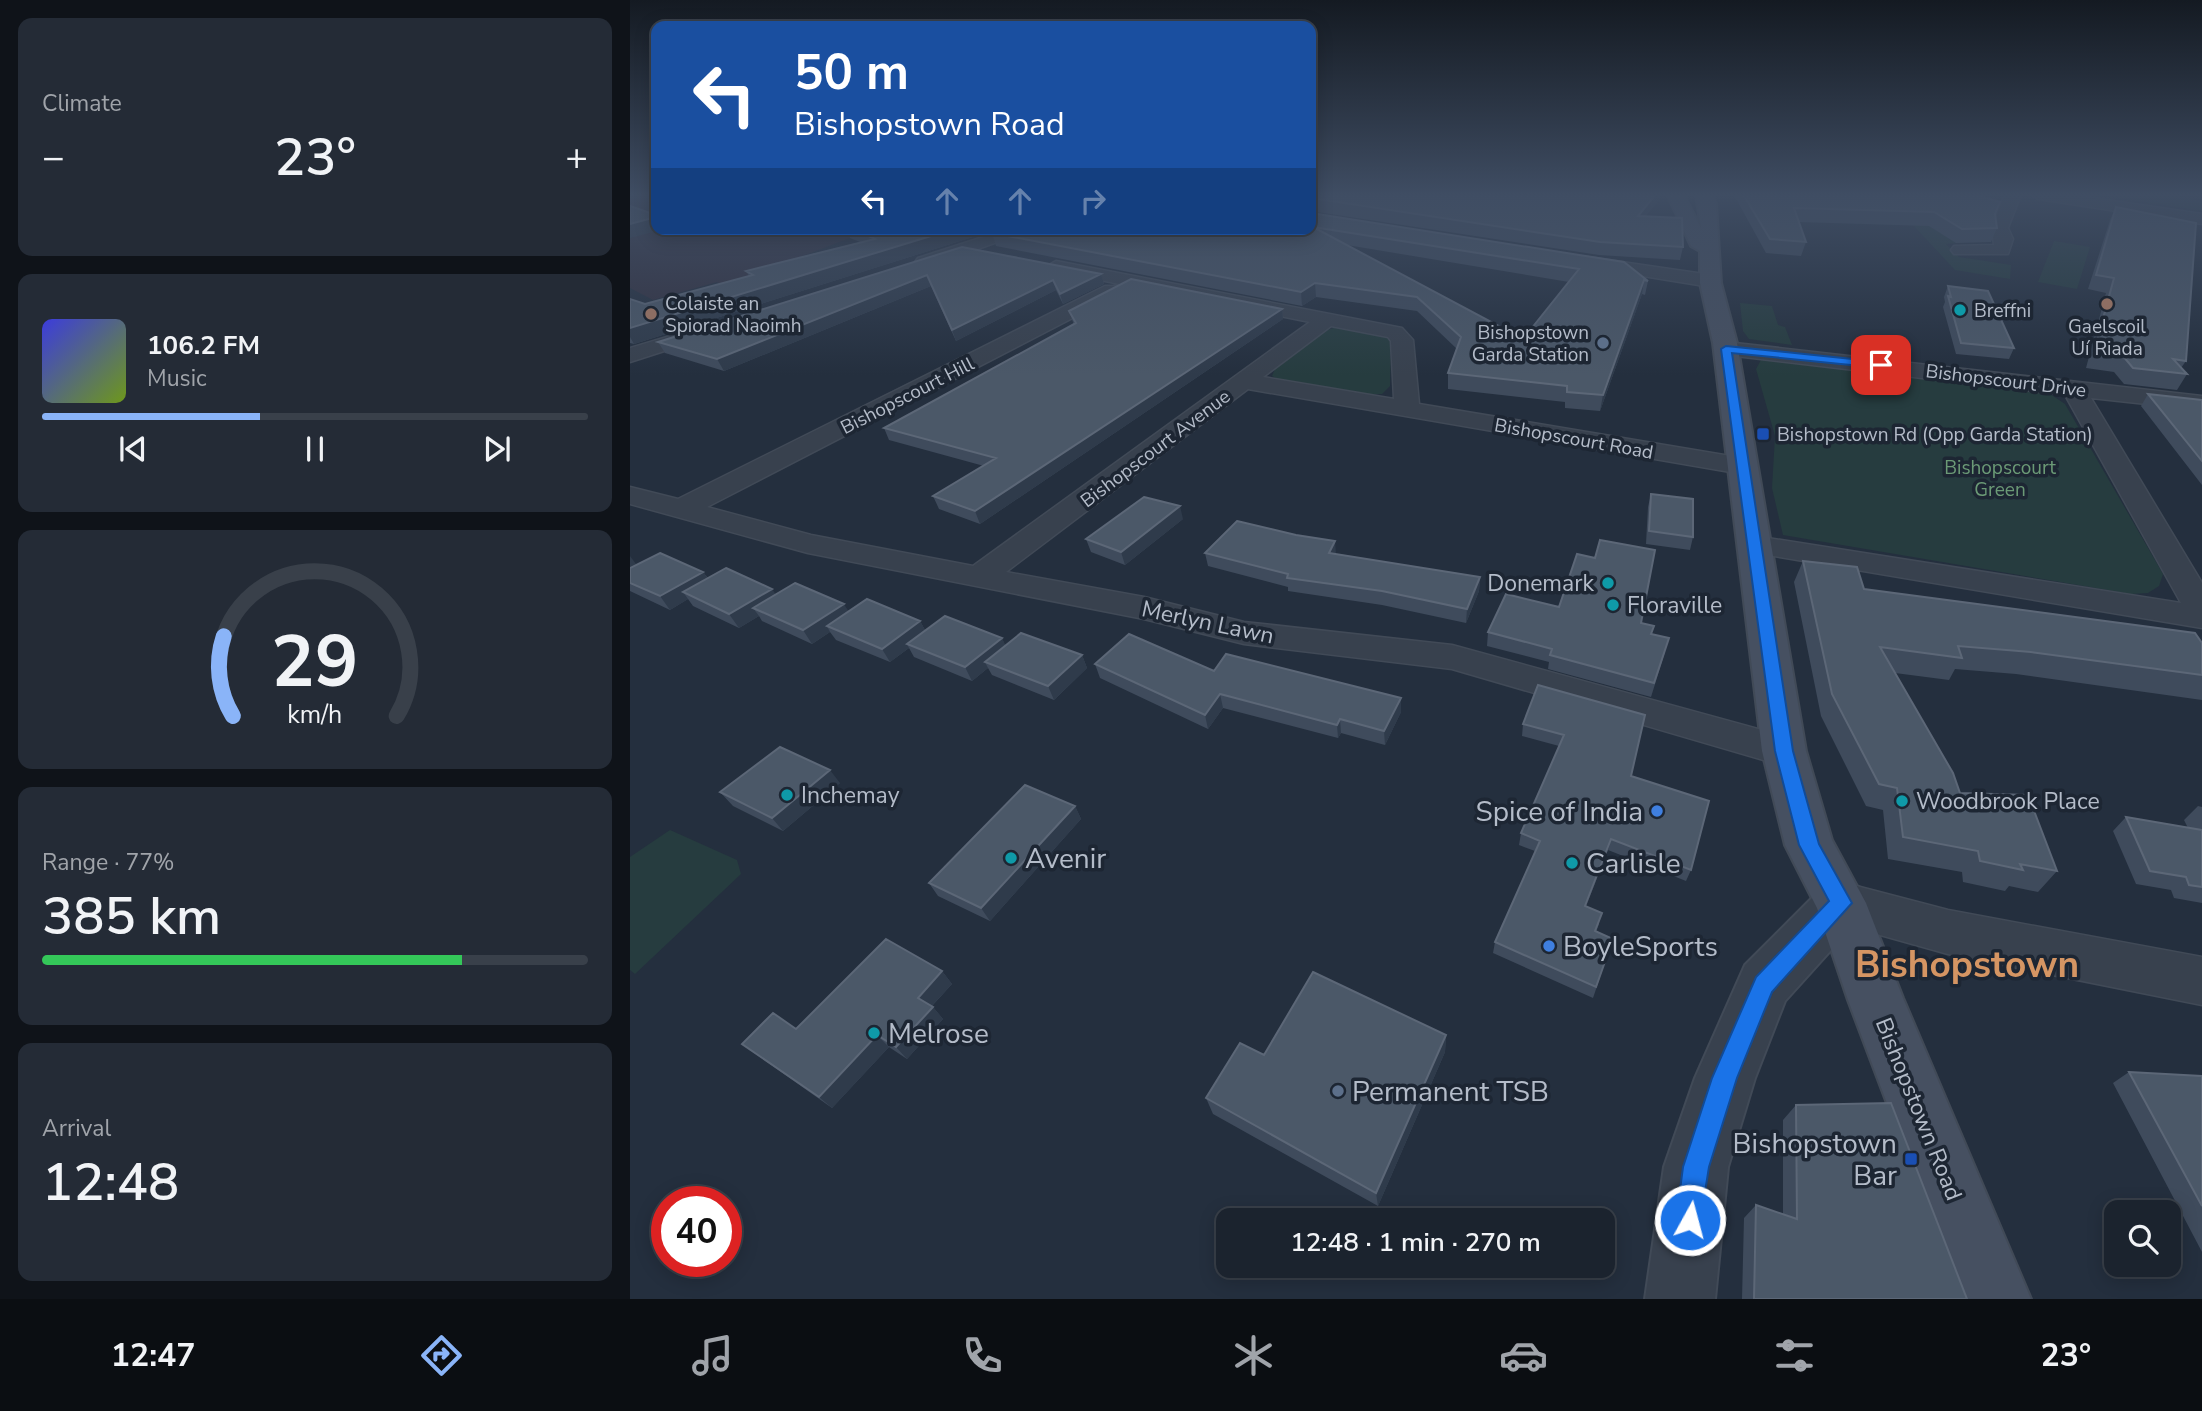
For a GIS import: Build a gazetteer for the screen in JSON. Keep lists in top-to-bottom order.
{
  "streets": {
    "main road": ["Bishopstown Road"],
    "street": [
      "Bishopscourt Drive",
      "Bishopscourt Hill",
      "Bishopscourt Road",
      "Bishopscourt Avenue",
      "Merlyn Lawn"
    ]
  },
  "crossings": [
    ["Bishopscourt Drive", "Bishopstown Road"],
    ["Bishopscourt Hill", "Merlyn Lawn"],
    ["Bishopscourt Road", "Bishopscourt Avenue"],
    ["Bishopscourt Road", "Bishopstown Road"],
    ["Bishopscourt Avenue", "Merlyn Lawn"],
    ["Merlyn Lawn", "Bishopstown Road"]
  ],
  "districts": ["Bishopstown"],
  "parks": ["Bishopscourt Green"],
  "places": {
    "other": [
      "Gaelscoil Uí Riada",
      "Breffni",
      "Colaiste an Spiorad Naoimh",
      "Bishopstown Garda Station",
      "Donemark",
      "Floraville",
      "Inchemay",
      "Woodbrook Place",
      "Spice of India",
      "Avenir",
      "Carlisle",
      "BoyleSports",
      "Melrose",
      "Permanent TSB"
    ],
    "transit": ["Bishopstown Rd (Opp Garda Station)", "Bishopstown Bar"]
  },
  "page": {
    "tile": [
      "Climate",
      ["Range · 77%", "385 km"],
      ["Arrival", "12:48"]
    ],
    "turn": ["50 m", "Bishopstown Road"],
    "heat": ["−", "23°", "+"],
    "song": ["106.2 FM", "Music"],
    "limit": "40",
    "trip": "12:48 · 1 min · 270 m",
    "tabs": ["12:47", "23°"],
    "gauge": ["29", "km/h"]
  }
}
